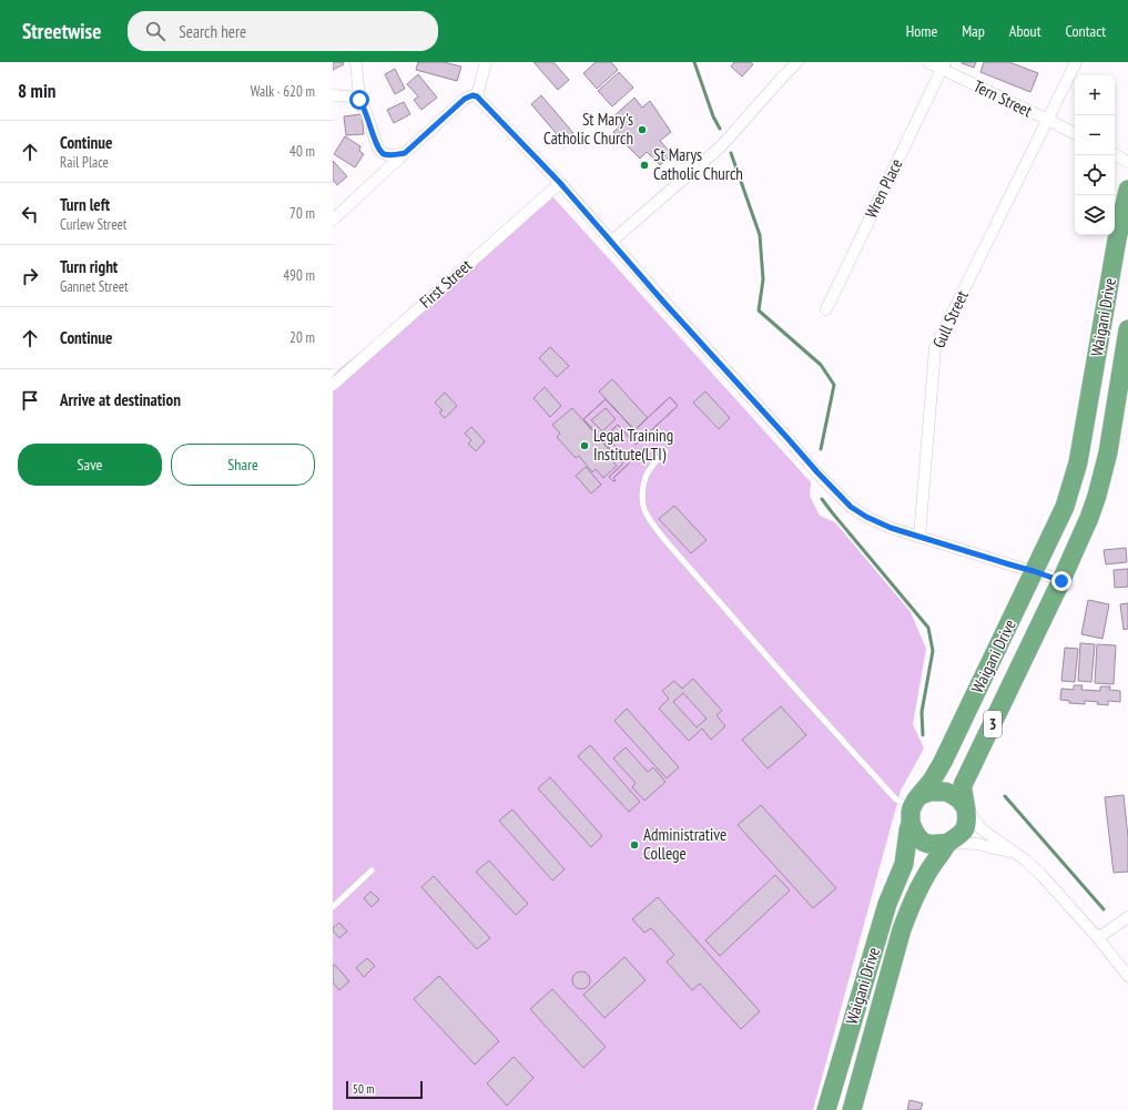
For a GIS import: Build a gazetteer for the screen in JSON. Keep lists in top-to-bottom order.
{
  "streets": {
    "highway": ["Waigani Drive", "3"],
    "street": [
      "Tern Street",
      "Wren Place",
      "First Street",
      "Gull Street"
    ]
  },
  "crossings": [
    ["Tern Street", "Wren Place"],
    ["Tern Street", "Gull Street"]
  ],
  "places": [
    "St Mary's Catholic Church",
    "St Marys Catholic Church",
    "Legal Training Institute(LTI)",
    "Administrative College"
  ],
  "scale_bar": "50 m",
  "page": {
    "header": "Streetwise",
    "search": "Search here",
    "nav": [
      "Home",
      "Map",
      "About",
      "Contact"
    ],
    "heading": ["8 min", "Walk · 620 m"],
    "map_buttons": ["+", "−"],
    "list": [
      ["Continue", "Rail Place", "40 m"],
      ["Turn left", "Curlew Street", "70 m"],
      ["Turn right", "Gannet Street", "490 m"],
      ["Continue", "20 m"],
      "Arrive at destination"
    ],
    "buttons": ["Save", "Share"],
    "scale": "50 m"
  }
}
